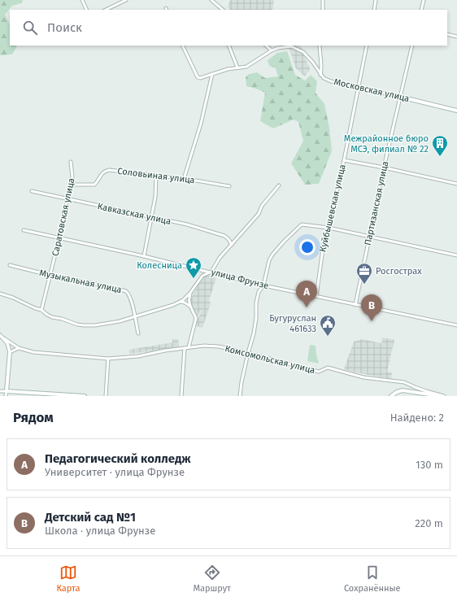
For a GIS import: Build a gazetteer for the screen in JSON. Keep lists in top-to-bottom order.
{
  "streets": {
    "main road": ["Московская улица", "Комсомольская улица"],
    "street": [
      "Соловьиная улица",
      "Партизанская улица",
      "Куйбышевская улица",
      "Кавказская улица",
      "Саратовская улица",
      "улица Фрунзе",
      "Музыкальная улица"
    ]
  },
  "crossings": [
    ["Московская улица", "Партизанская улица"],
    ["Московская улица", "Куйбышевская улица"],
    ["Соловьиная улица", "Саратовская улица"],
    ["Партизанская улица", "улица Фрунзе"],
    ["Куйбышевская улица", "улица Фрунзе"],
    ["Кавказская улица", "Саратовская улица"],
    ["Саратовская улица", "улица Фрунзе"],
    ["Саратовская улица", "Музыкальная улица"]
  ],
  "places": {
    "building": ["Межрайонное бюро МСЭ, филиал № 22"],
    "place": ["Колесница"],
    "office": ["Росгострах"],
    "public building": ["Бугуруслан 461633"]
  },
  "page": {
    "search": "Поиск",
    "pins": ["A", "B"],
    "heading": ["Рядом", "Найдено: 2"],
    "list": [
      {
        "mark": "A",
        "name": "Педагогический колледж",
        "note": "Университет · улица Фрунзе",
        "value": "130 m"
      },
      {
        "mark": "B",
        "name": "Детский сад №1",
        "note": "Школа · улица Фрунзе",
        "value": "220 m"
      }
    ],
    "nav": ["Карта", "Маршрут", "Сохранённые"]
  }
}
